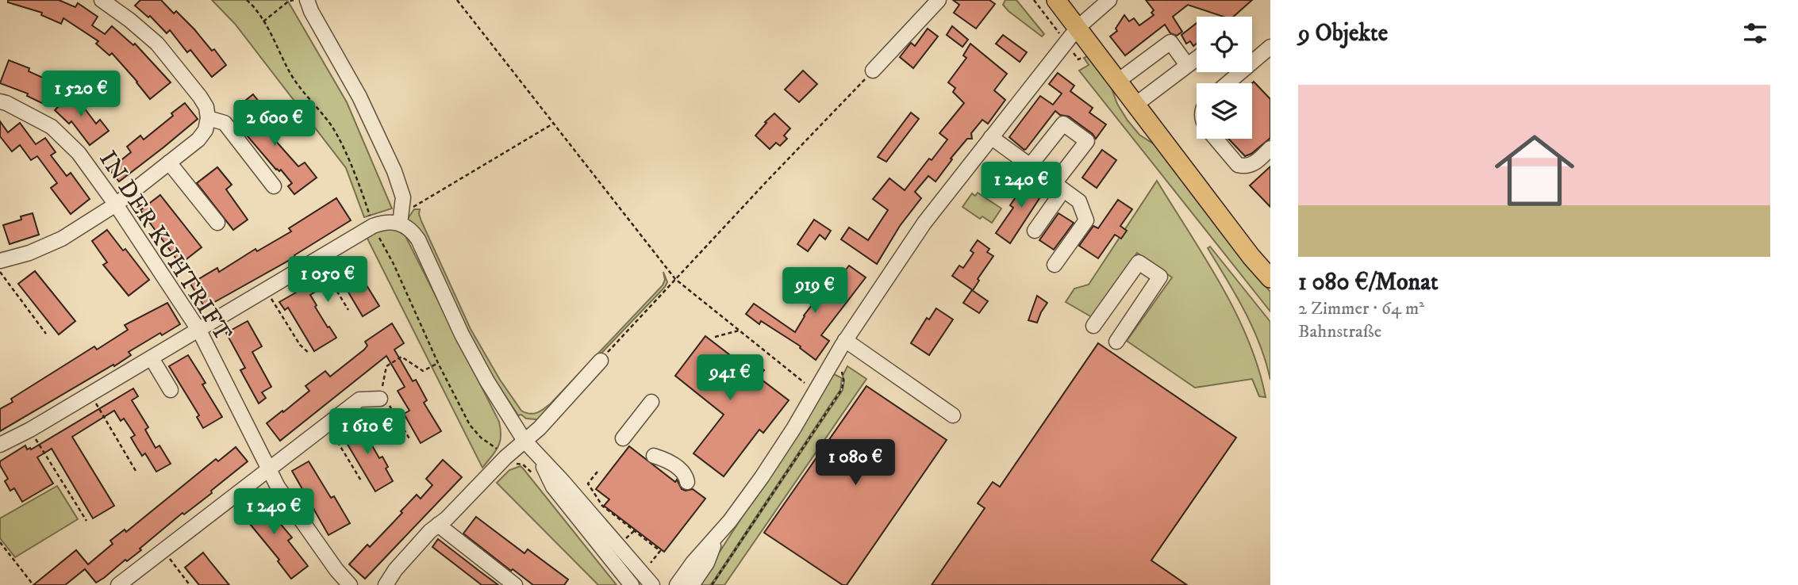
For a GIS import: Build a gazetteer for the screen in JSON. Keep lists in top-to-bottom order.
{
  "streets": {
    "street": ["IN DER KUHTRIFT"]
  },
  "page": {
    "heading": "9 Objekte",
    "list": [
      {
        "name": "1 080 €/Monat",
        "note": "2 Zimmer · 64 m² · Bahnstraße"
      }
    ],
    "price": [
      "1 520 €",
      "2 600 €",
      "1 240 €",
      "1 050 €",
      "919 €",
      "941 €",
      "1 610 €",
      "1 080 €",
      "1 240 €"
    ]
  }
}
